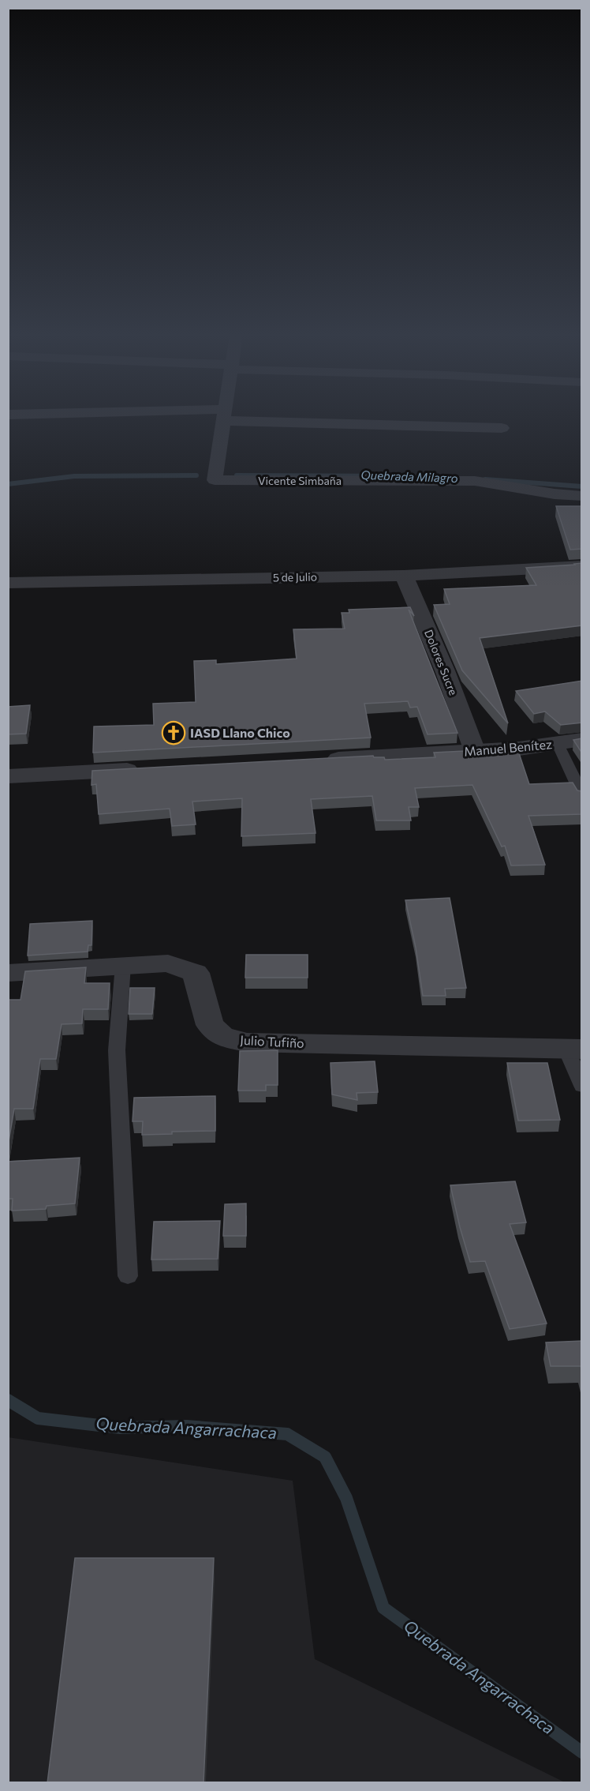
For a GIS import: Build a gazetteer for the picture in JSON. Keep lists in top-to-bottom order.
{
  "streets": {
    "street": [
      "Vicente Simbaña",
      "5 de Julio",
      "Dolores Sucre",
      "Manuel Benítez",
      "Julio Tufiño"
    ]
  },
  "crossings": [
    ["5 de Julio", "Dolores Sucre"],
    ["Dolores Sucre", "Manuel Benítez"]
  ],
  "water": ["Quebrada Milagro", "Quebrada Angarrachaca"],
  "places": {
    "church": ["IASD Llano Chico"]
  }
}
